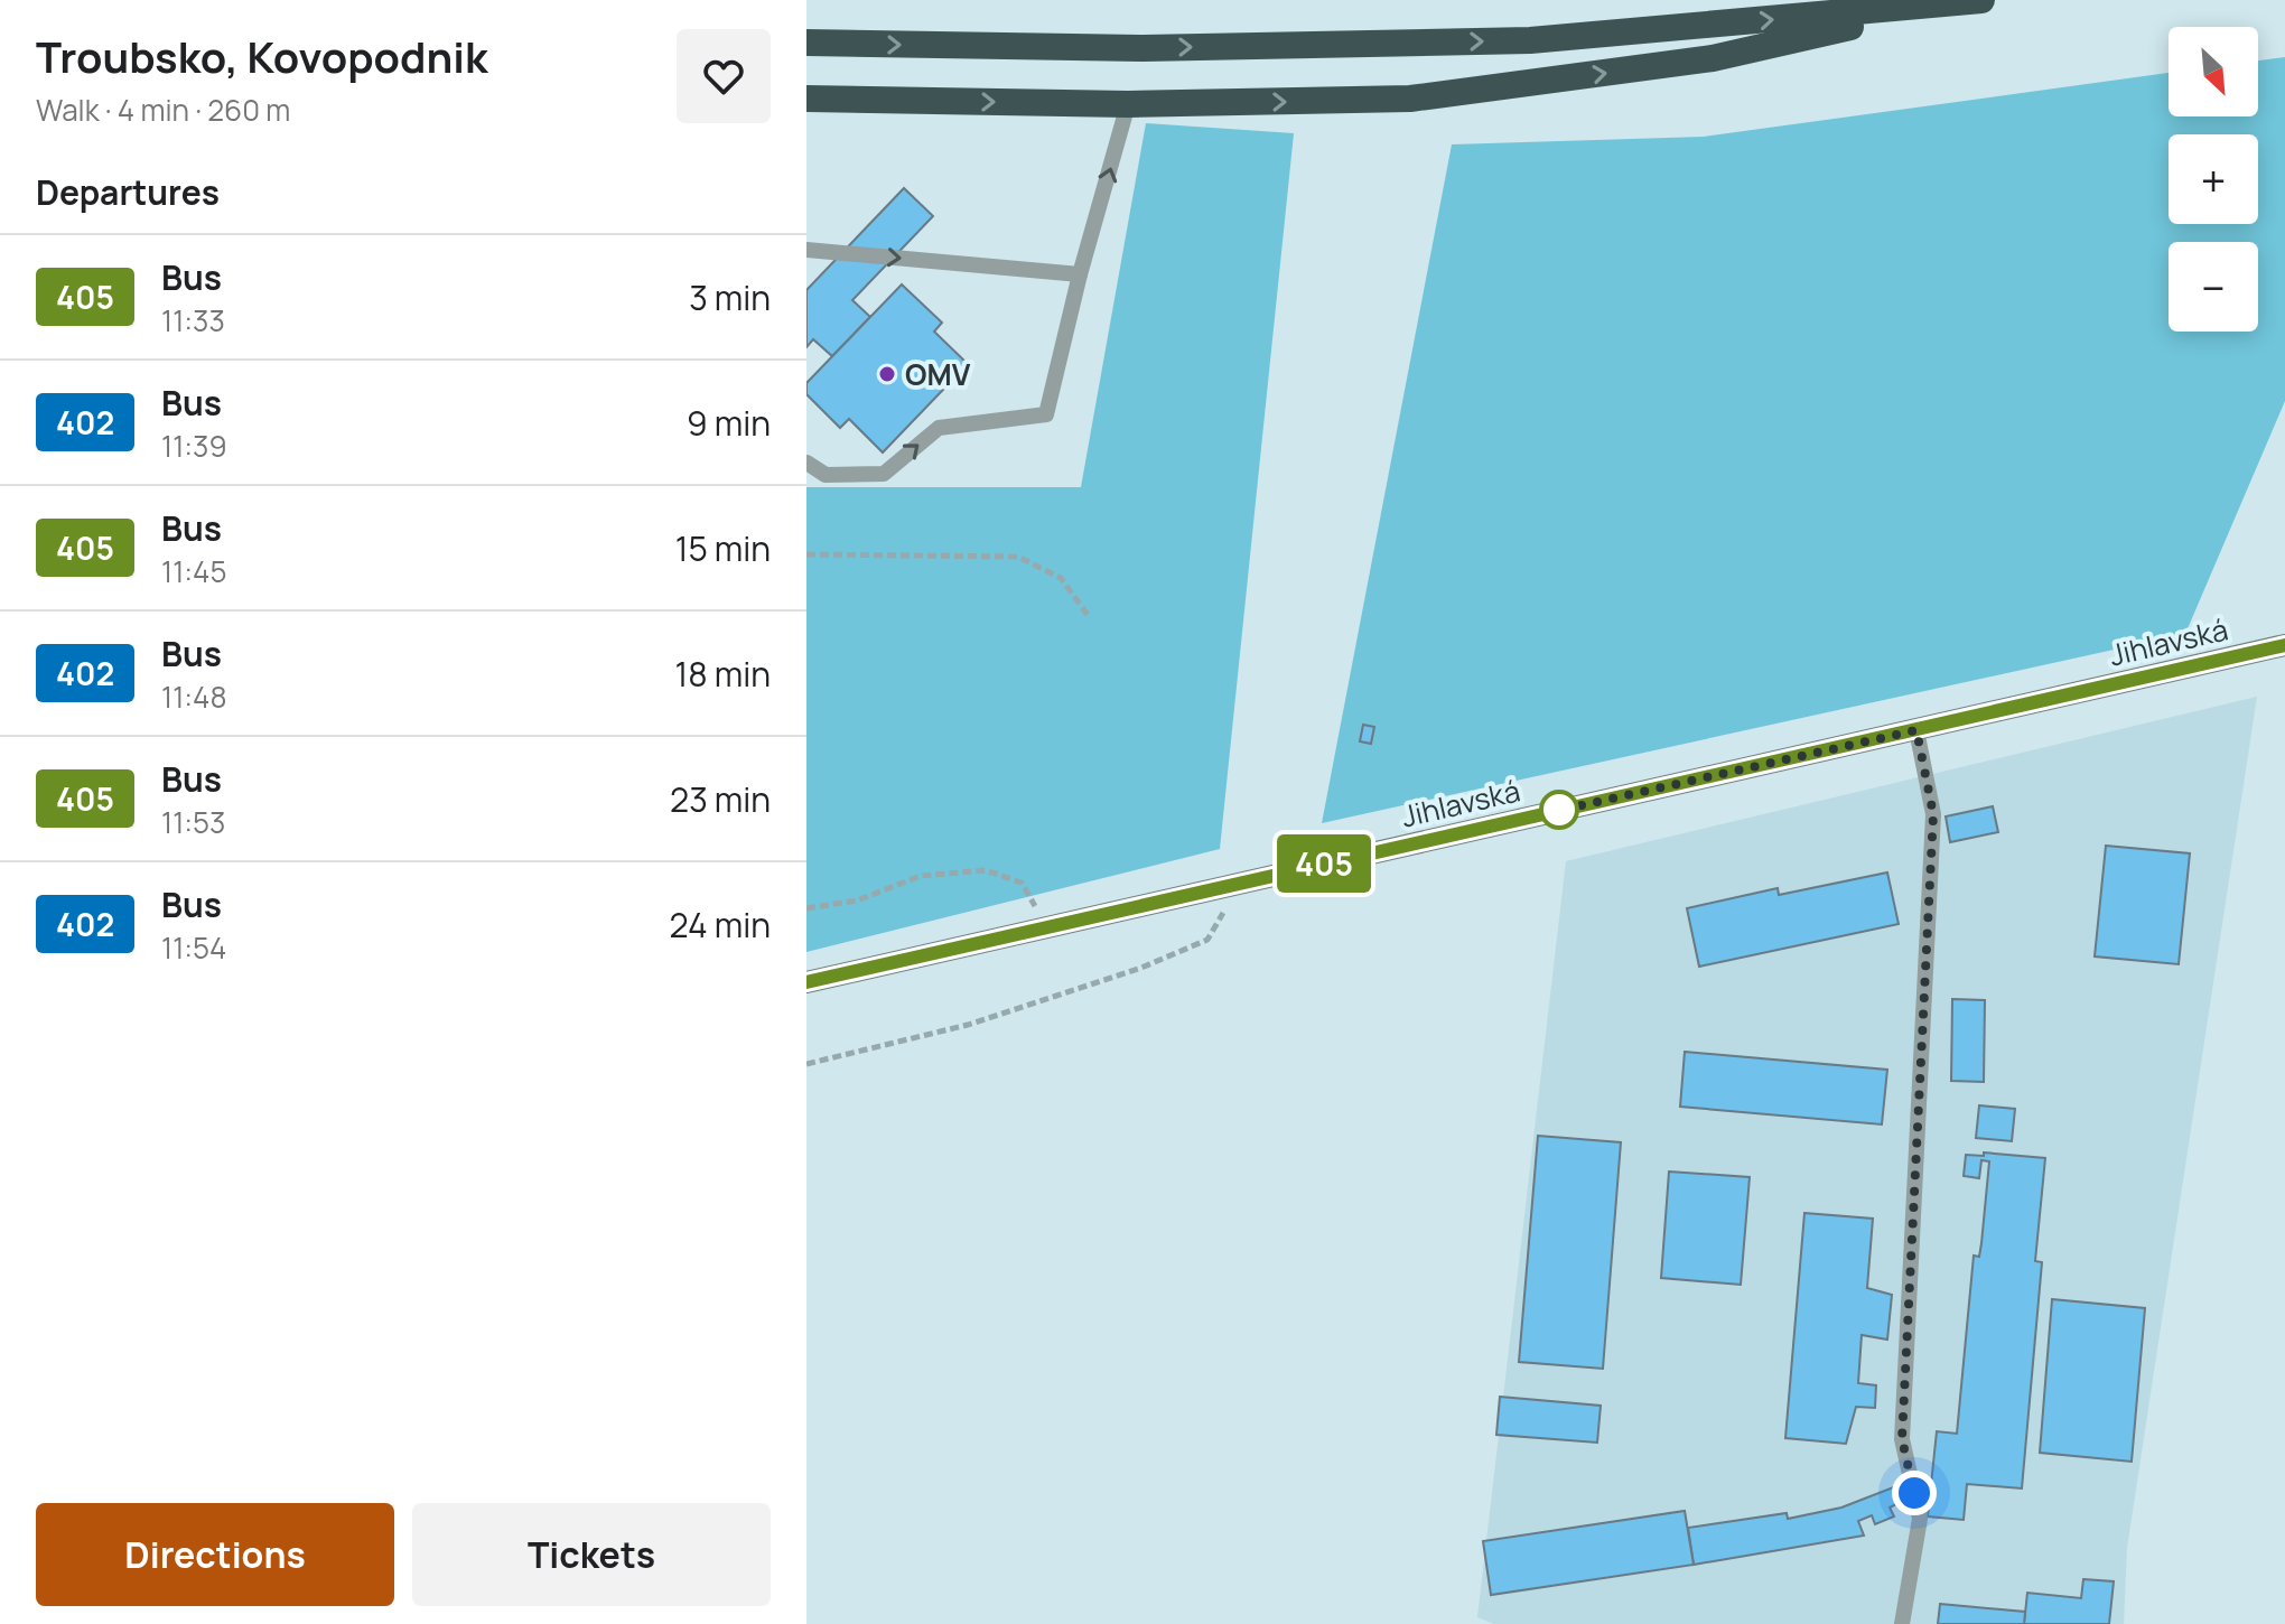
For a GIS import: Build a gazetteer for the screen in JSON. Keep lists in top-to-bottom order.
{
  "streets": {
    "main road": ["Jihlavská"]
  },
  "places": ["OMV"],
  "lines": ["bus line 405"],
  "north": "bottom right",
  "page": {
    "heading": [
      ["Troubsko, Kovopodnik", "Walk · 4 min · 260 m"],
      "Departures"
    ],
    "on_map": "405",
    "map_buttons": ["+", "−"],
    "list": [
      {
        "mark": "405",
        "name": "Bus",
        "note": "11:33",
        "value": "3 min"
      },
      {
        "mark": "402",
        "name": "Bus",
        "note": "11:39",
        "value": "9 min"
      },
      {
        "mark": "405",
        "name": "Bus",
        "note": "11:45",
        "value": "15 min"
      },
      {
        "mark": "402",
        "name": "Bus",
        "note": "11:48",
        "value": "18 min"
      },
      {
        "mark": "405",
        "name": "Bus",
        "note": "11:53",
        "value": "23 min"
      },
      {
        "mark": "402",
        "name": "Bus",
        "note": "11:54",
        "value": "24 min"
      }
    ],
    "buttons": ["Directions", "Tickets"]
  }
}
